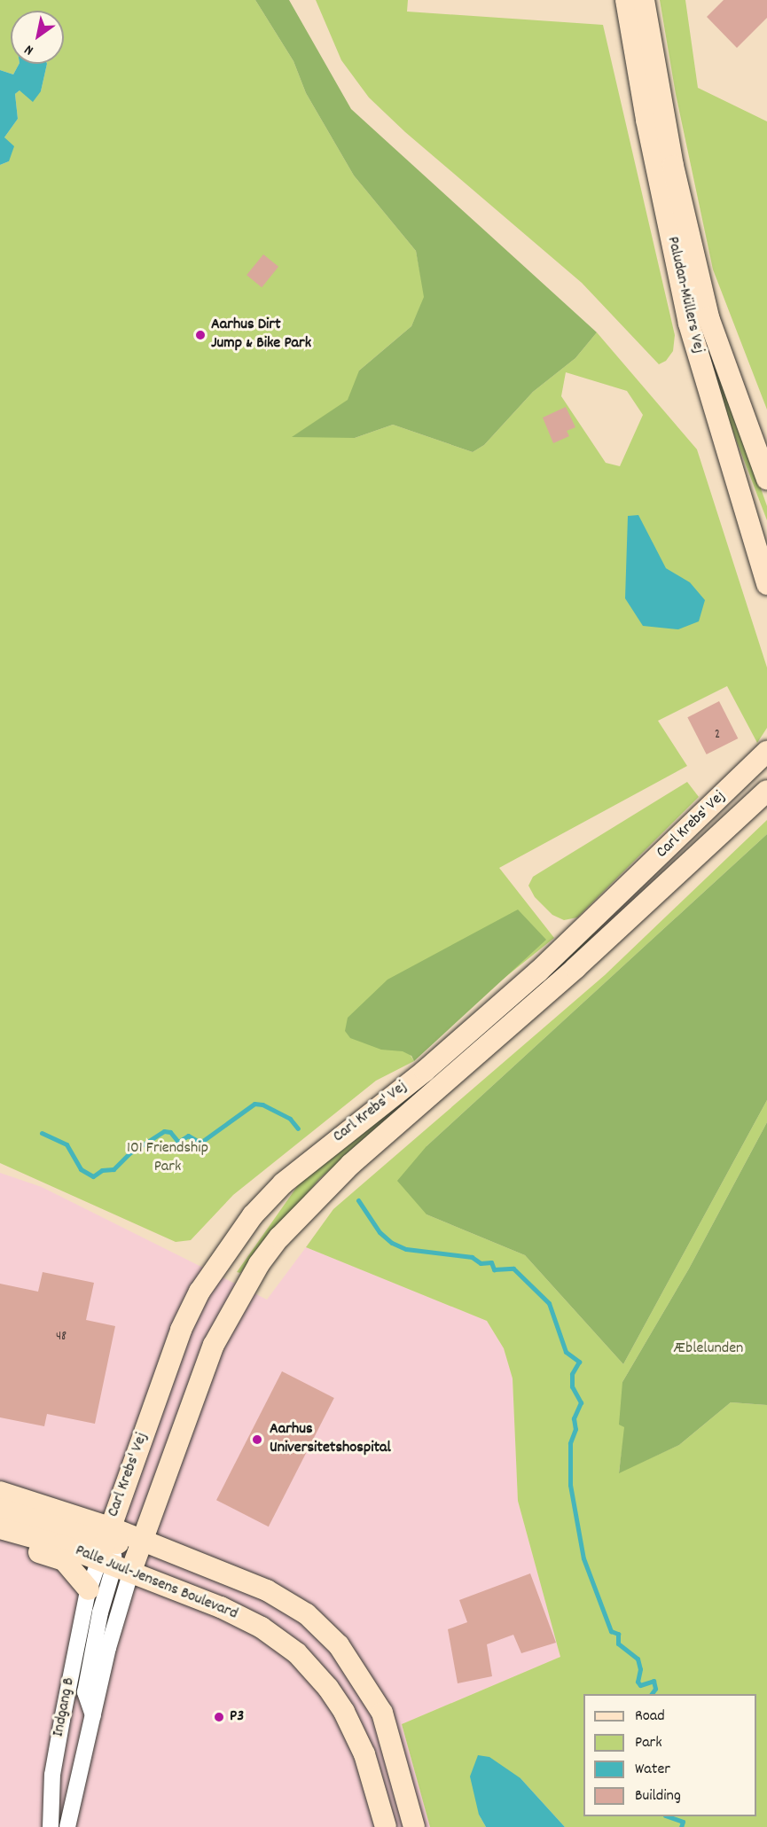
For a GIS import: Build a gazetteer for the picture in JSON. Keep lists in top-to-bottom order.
{
  "streets": {
    "street": [
      "Paludan-Müllers Vej",
      "Carl Krebs' Vej",
      "Palle Juul-Jensens Boulevard",
      "Indgang B"
    ]
  },
  "crossings": [
    ["Carl Krebs' Vej", "Palle Juul-Jensens Boulevard"],
    ["Carl Krebs' Vej", "Indgang B"],
    ["Palle Juul-Jensens Boulevard", "Indgang B"]
  ],
  "parks": ["101 Friendship Park", "Æblelunden"],
  "places": ["Aarhus Dirt Jump & Bike Park", "Aarhus Universitetshospital", "P3"],
  "house_numbers": ["2", "48"],
  "legend": [
    "Road",
    "Park",
    "Water",
    "Building"
  ],
  "north": "bottom left"
}
